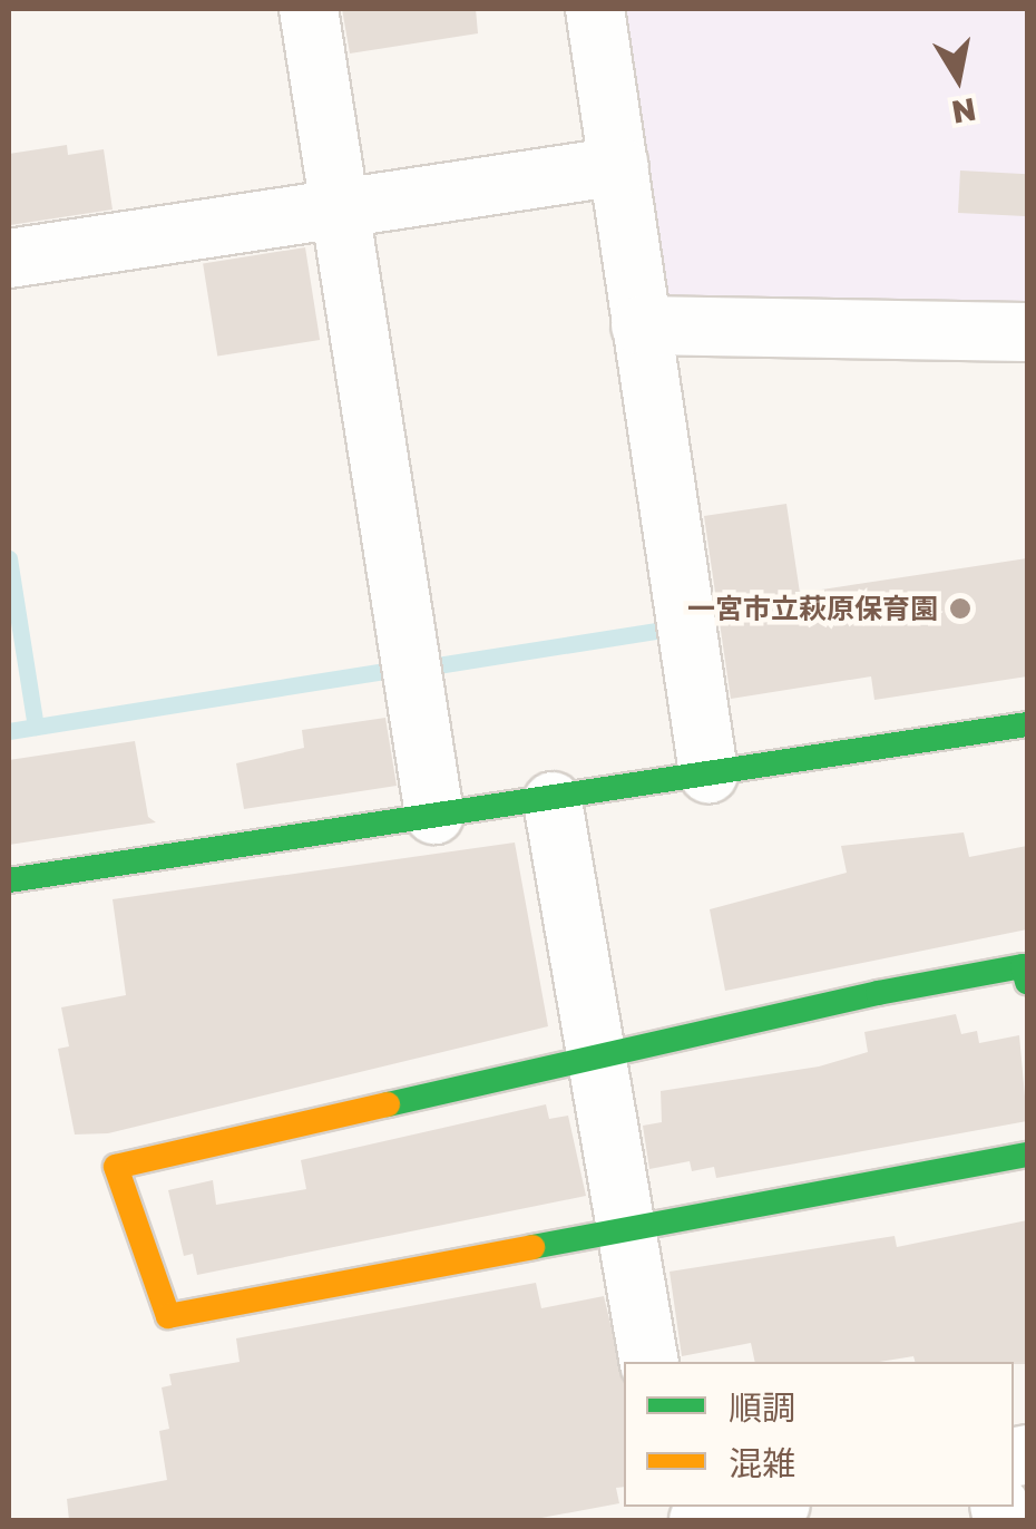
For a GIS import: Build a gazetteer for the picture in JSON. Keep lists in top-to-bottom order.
{
  "places": ["一宮市立萩原保育園"],
  "legend": ["順調", "混雑"],
  "north": "bottom"
}
